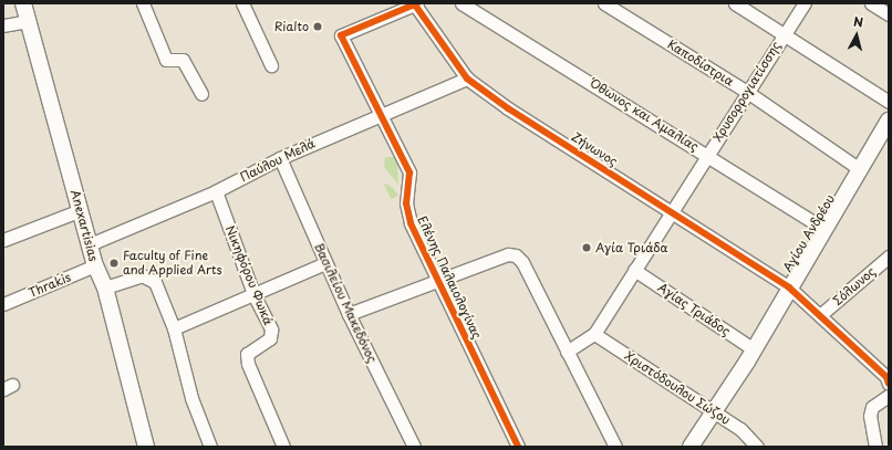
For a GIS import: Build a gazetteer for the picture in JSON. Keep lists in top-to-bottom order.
{
  "streets": {
    "street": [
      "Καποδίστρια",
      "Χρυσορρογιατίσσης",
      "Όθωνος και Αμαλίας",
      "Ζήνωνος",
      "Παύλου Μελά",
      "Anexartisias",
      "Αγίου Ανδρέου",
      "Νικηφόρου Φωκά",
      "Ελένης Παλαιολογίνας",
      "Thrakis",
      "Σόλωνος",
      "Βασιλείου Μακεδόνος",
      "Αγίας Τριάδος",
      "Χριστόδουλου Σώζου"
    ]
  },
  "crossings": [
    ["Καποδίστρια", "Χρυσορρογιατίσσης"],
    ["Καποδίστρια", "Αγίου Ανδρέου"],
    ["Χρυσορρογιατίσσης", "Όθωνος και Αμαλίας"],
    ["Χρυσορρογιατίσσης", "Ζήνωνος"],
    ["Χρυσορρογιατίσσης", "Αγίας Τριάδος"],
    ["Χρυσορρογιατίσσης", "Χριστόδουλου Σώζου"],
    ["Όθωνος και Αμαλίας", "Αγίου Ανδρέου"],
    ["Ζήνωνος", "Παύλου Μελά"],
    ["Ζήνωνος", "Αγίου Ανδρέου"],
    ["Ζήνωνος", "Ελένης Παλαιολογίνας"],
    ["Ζήνωνος", "Σόλωνος"],
    ["Παύλου Μελά", "Anexartisias"],
    ["Παύλου Μελά", "Νικηφόρου Φωκά"],
    ["Παύλου Μελά", "Ελένης Παλαιολογίνας"],
    ["Παύλου Μελά", "Βασιλείου Μακεδόνος"],
    ["Anexartisias", "Thrakis"],
    ["Αγίου Ανδρέου", "Αγίας Τριάδος"],
    ["Αγίου Ανδρέου", "Χριστόδουλου Σώζου"]
  ],
  "places": ["Rialto", "Αγία Τριάδα", "Faculty of Fine and Applied Arts"],
  "north": "top"
}
